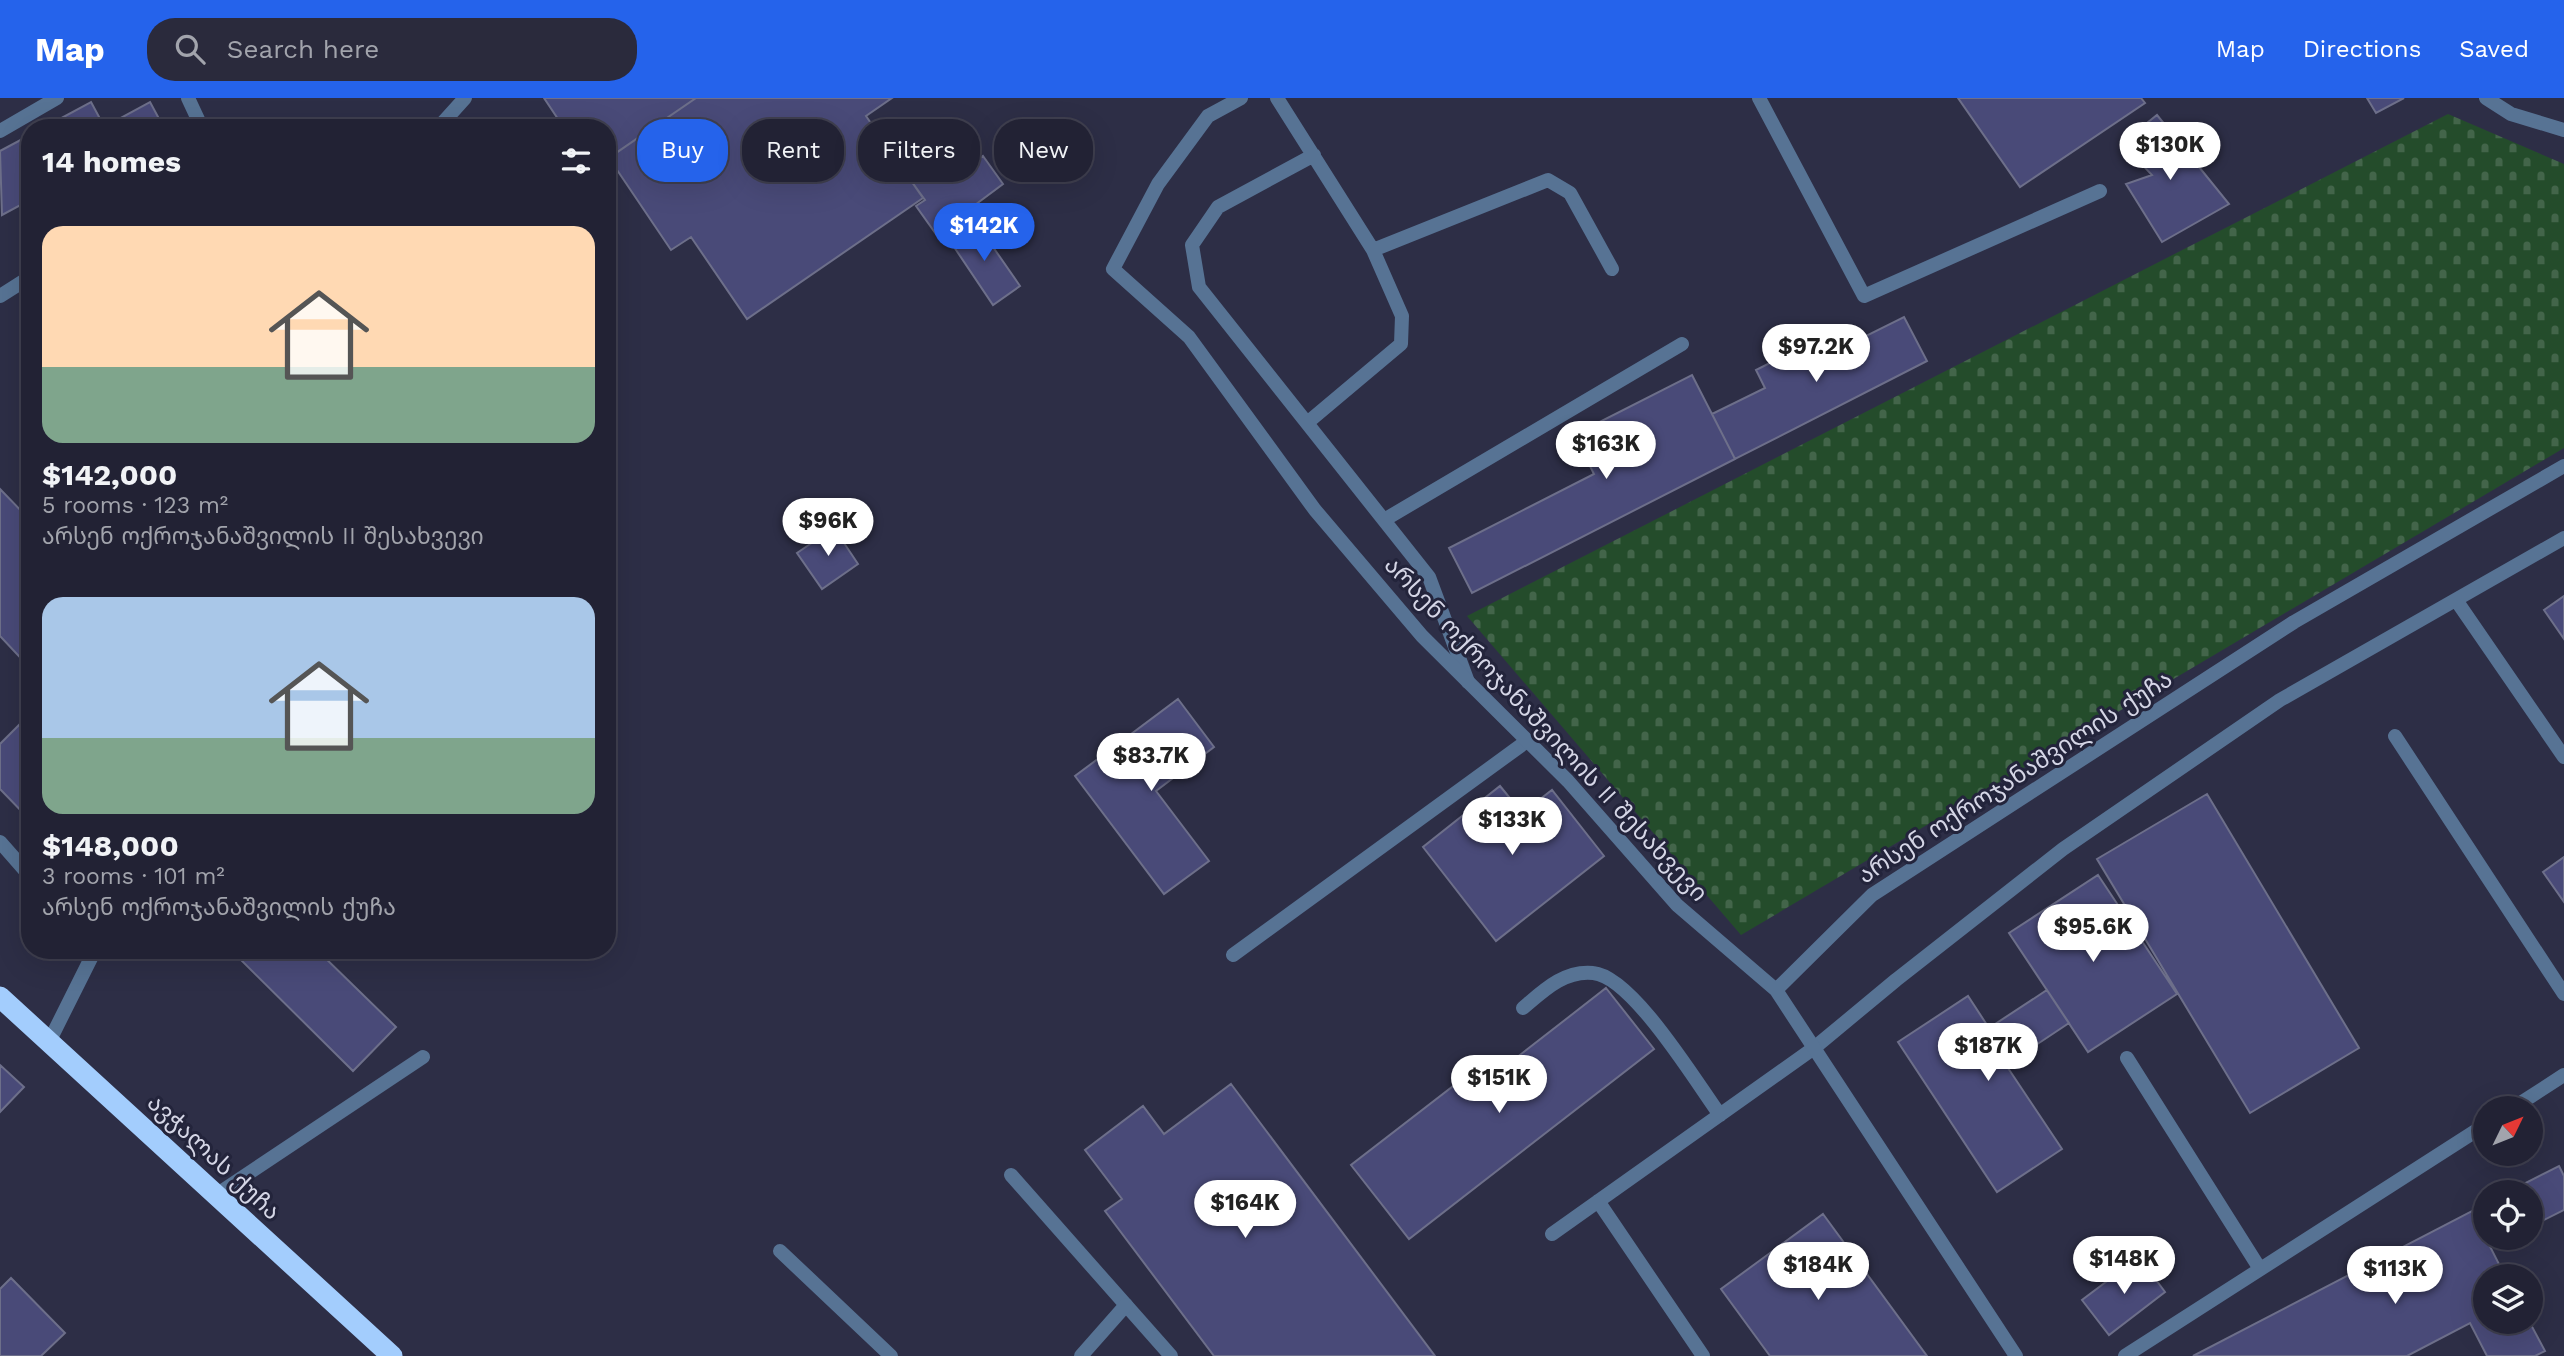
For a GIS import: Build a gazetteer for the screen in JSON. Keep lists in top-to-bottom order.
{
  "streets": {
    "highway": ["ავჭალას ქუჩა"],
    "street": ["არსენ ოქროჯანაშვილის II შესახვევი", "არსენ ოქროჯანაშვილის ქუჩა"]
  },
  "crossings": [
    ["არსენ ოქროჯანაშვილის II შესახვევი", "არსენ ოქროჯანაშვილის ქუჩა"]
  ],
  "north": "top right",
  "page": {
    "header": "Map",
    "search": "Search here",
    "nav": ["Map", "Directions", "Saved"],
    "chip": [
      "Buy",
      "Rent",
      "Filters",
      "New"
    ],
    "heading": "14 homes",
    "price": [
      "$130K",
      "$142K",
      "$97.2K",
      "$163K",
      "$96K",
      "$83.7K",
      "$133K",
      "$95.6K",
      "$187K",
      "$151K",
      "$164K",
      "$148K",
      "$184K",
      "$113K"
    ],
    "list": [
      {
        "name": "$142,000",
        "note": "5 rooms · 123 m² · არსენ ოქროჯანაშვილის II შესახვევი"
      },
      {
        "name": "$148,000",
        "note": "3 rooms · 101 m² · არსენ ოქროჯანაშვილის ქუჩა"
      }
    ]
  }
}
